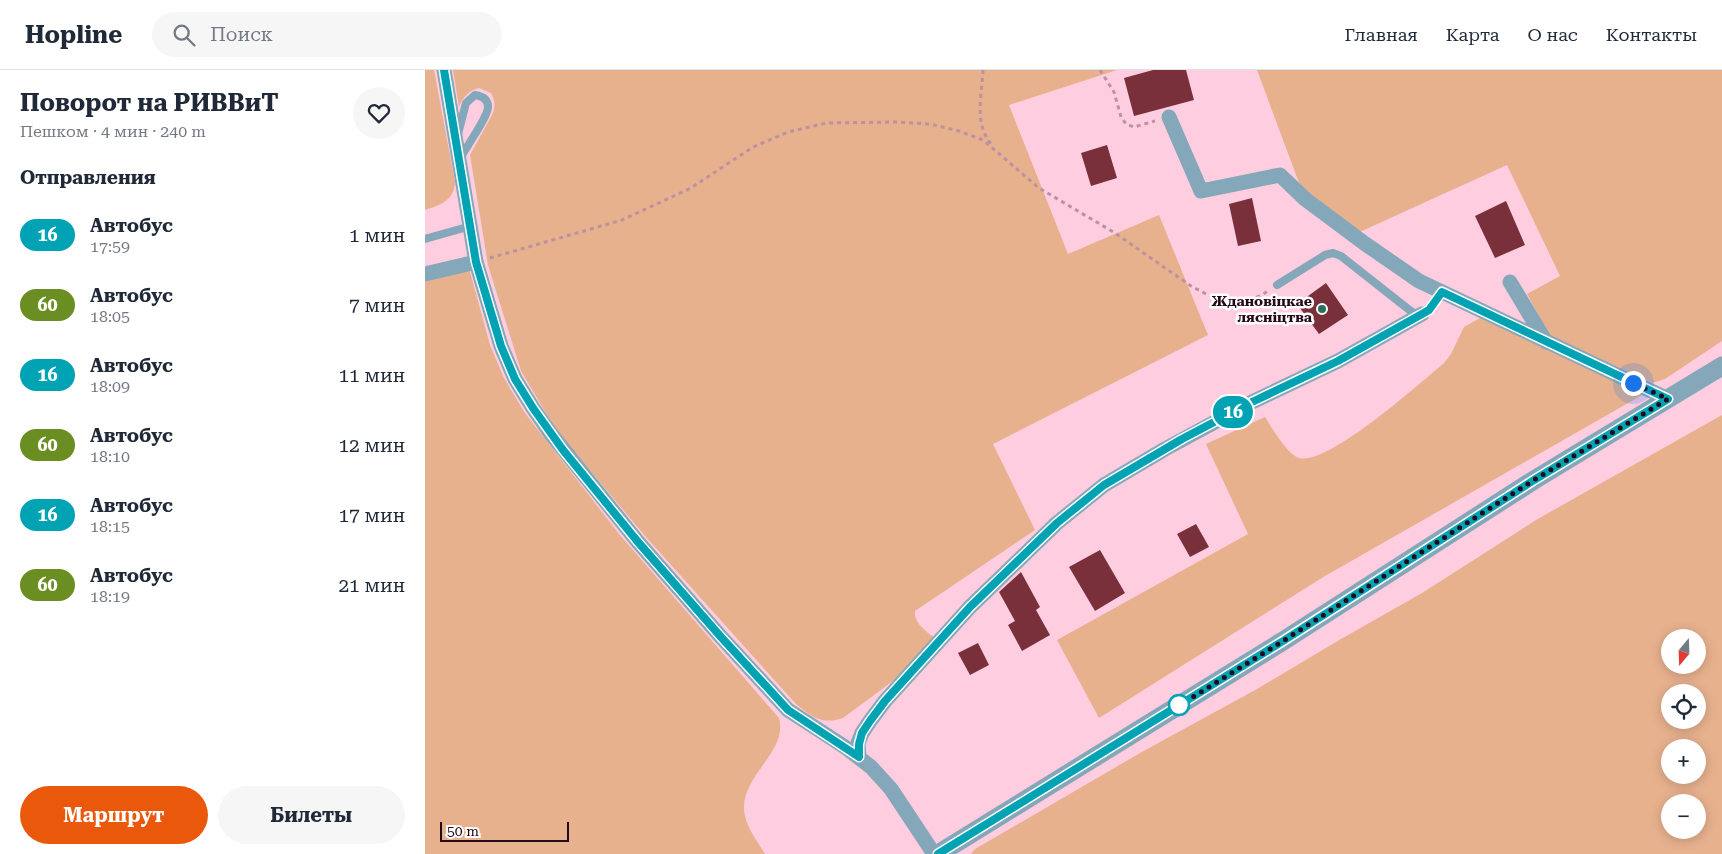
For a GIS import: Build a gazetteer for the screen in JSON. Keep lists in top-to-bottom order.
{
  "places": ["Ждановіцкае лясніцтва"],
  "lines": ["bus line 16"],
  "scale_bar": "50 m",
  "north": "bottom",
  "page": {
    "header": "Hopline",
    "search": "Поиск",
    "nav": [
      "Главная",
      "Карта",
      "О нас",
      "Контакты"
    ],
    "heading": [
      ["Поворот на РИВВиТ", "Пешком · 4 мин · 240 m"],
      "Отправления"
    ],
    "on_map": "16",
    "list": [
      {
        "mark": "16",
        "name": "Автобус",
        "note": "17:59",
        "value": "1 мин"
      },
      {
        "mark": "60",
        "name": "Автобус",
        "note": "18:05",
        "value": "7 мин"
      },
      {
        "mark": "16",
        "name": "Автобус",
        "note": "18:09",
        "value": "11 мин"
      },
      {
        "mark": "60",
        "name": "Автобус",
        "note": "18:10",
        "value": "12 мин"
      },
      {
        "mark": "16",
        "name": "Автобус",
        "note": "18:15",
        "value": "17 мин"
      },
      {
        "mark": "60",
        "name": "Автобус",
        "note": "18:19",
        "value": "21 мин"
      }
    ],
    "map_buttons": ["+", "−"],
    "buttons": ["Маршрут", "Билеты"],
    "scale": "50 m"
  }
}
